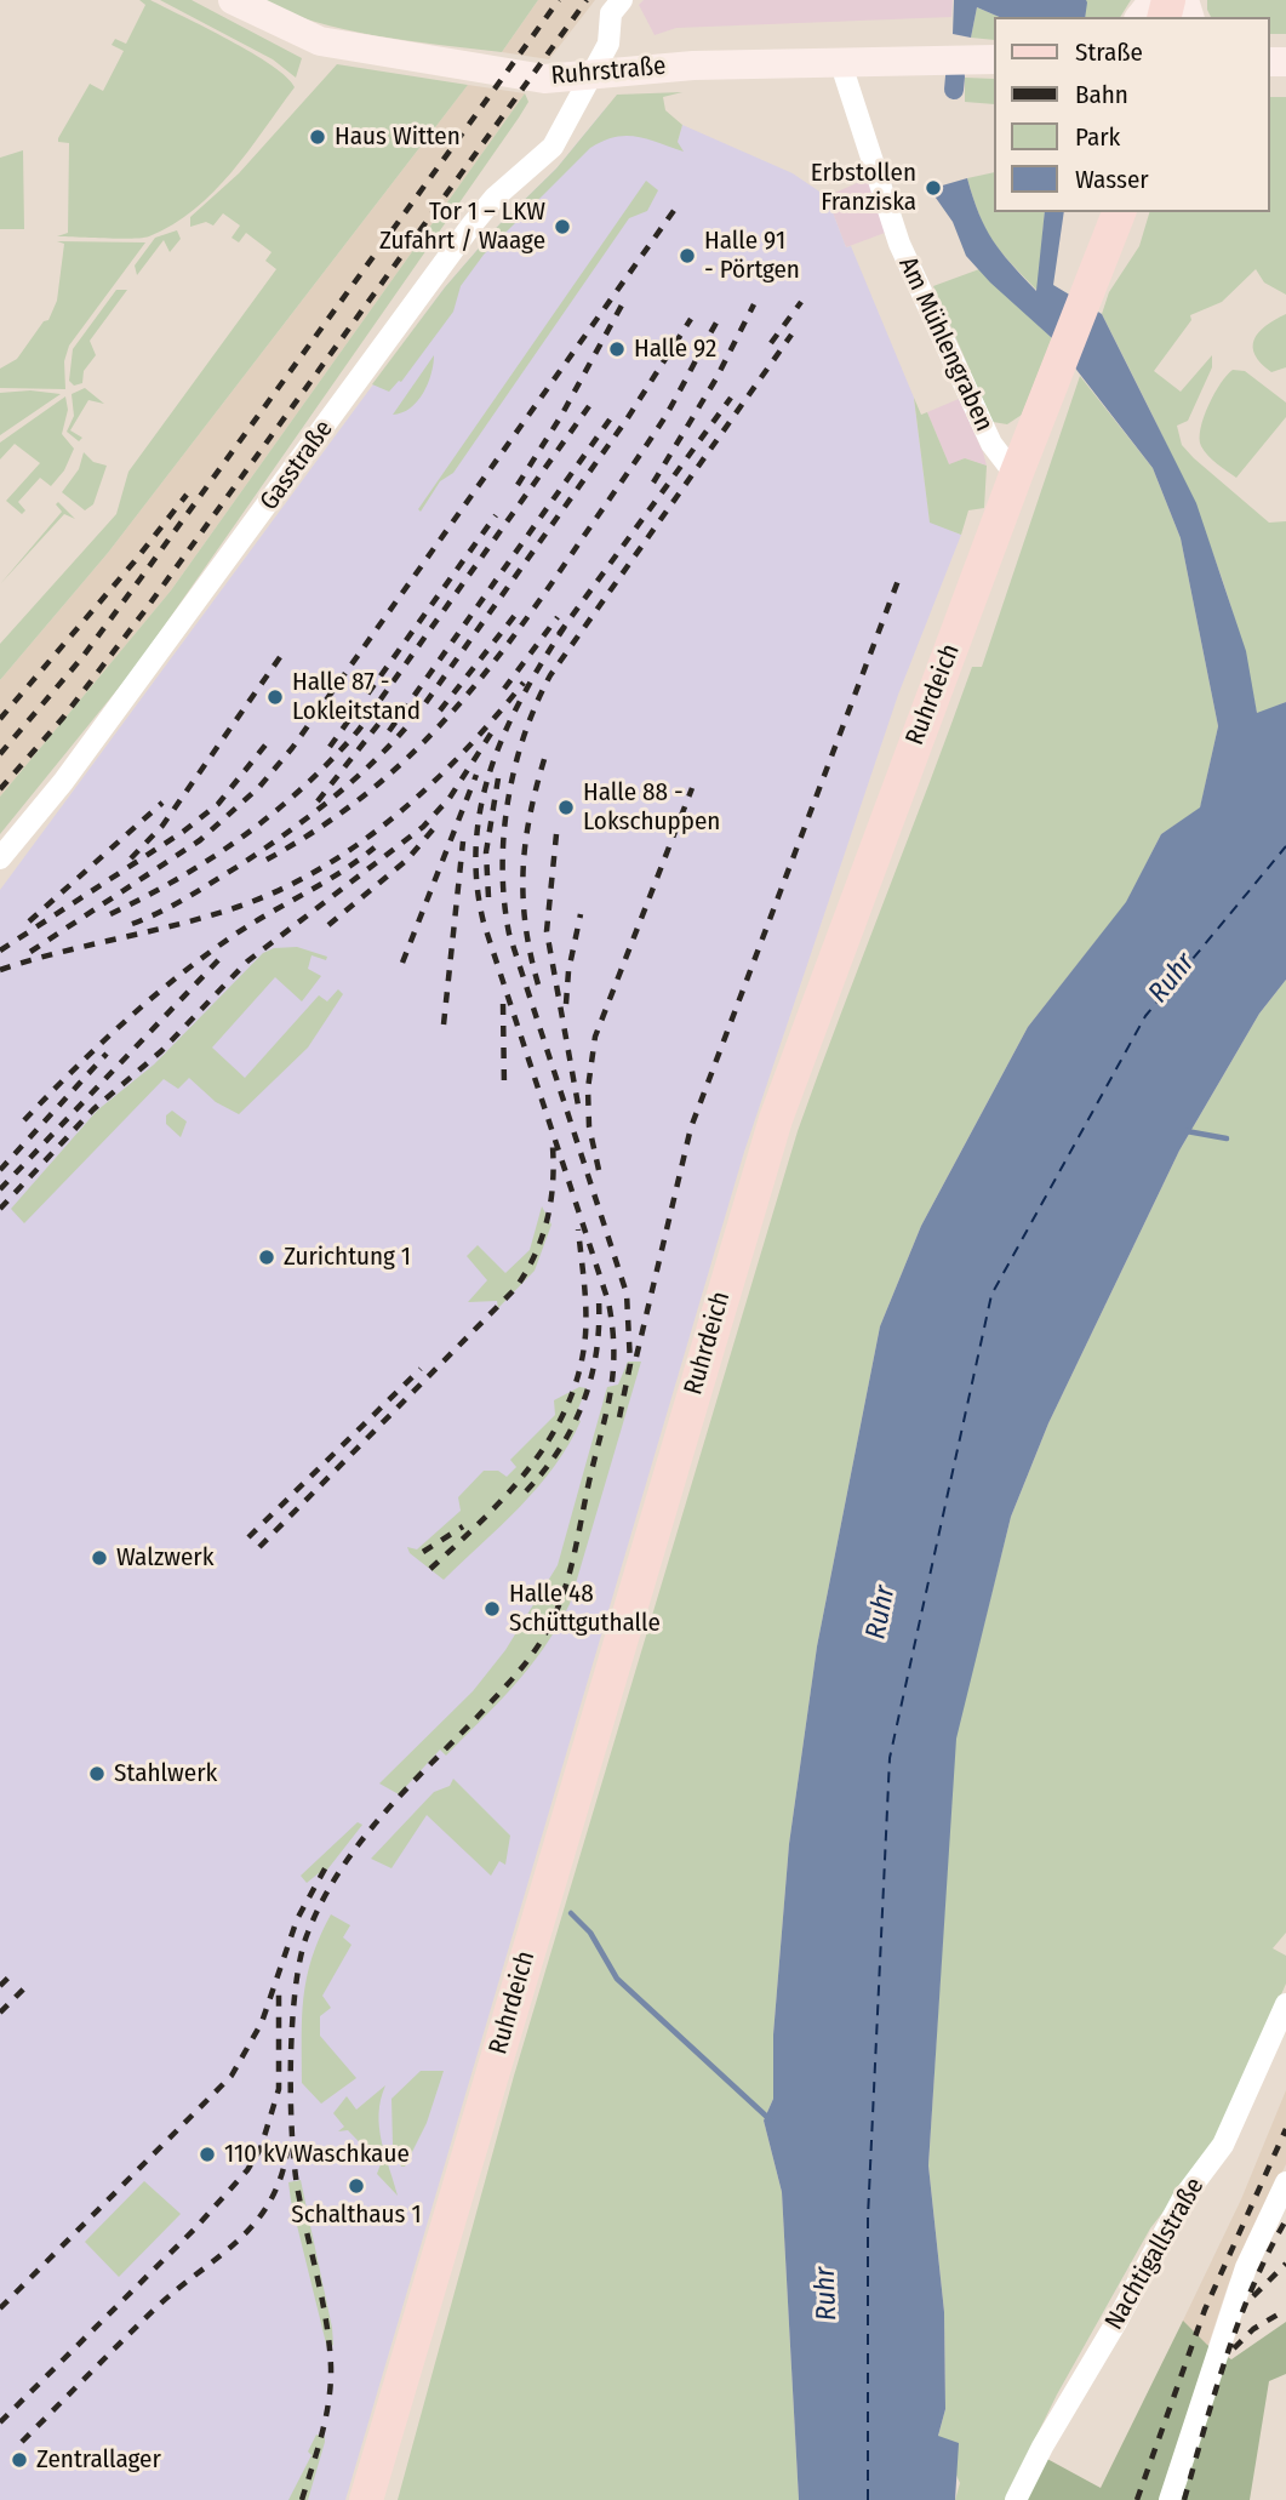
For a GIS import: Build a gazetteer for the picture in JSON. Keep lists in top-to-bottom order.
{
  "streets": {
    "main road": ["Ruhrstraße", "Ruhrdeich"],
    "street": ["Am Mühlengraben", "Gasstraße", "Nachtigallstraße"]
  },
  "crossings": [
    ["Ruhrstraße", "Am Mühlengraben"],
    ["Ruhrstraße", "Gasstraße"],
    ["Am Mühlengraben", "Ruhrdeich"]
  ],
  "water": ["Ruhr"],
  "places": [
    "Haus Witten",
    "Erbstollen Franziska",
    "Tor 1 – LKW Zufahrt / Waage",
    "Halle 91 - Pörtgen",
    "Halle 92",
    "Halle 87 - Lokleitstand",
    "Halle 88 - Lokschuppen",
    "Zurichtung 1",
    "Walzwerk",
    "Halle 48 Schüttguthalle",
    "Stahlwerk",
    "110 kV Waschkaue",
    "Schalthaus 1",
    "Zentrallager"
  ],
  "legend": [
    "Straße",
    "Bahn",
    "Park",
    "Wasser"
  ]
}
